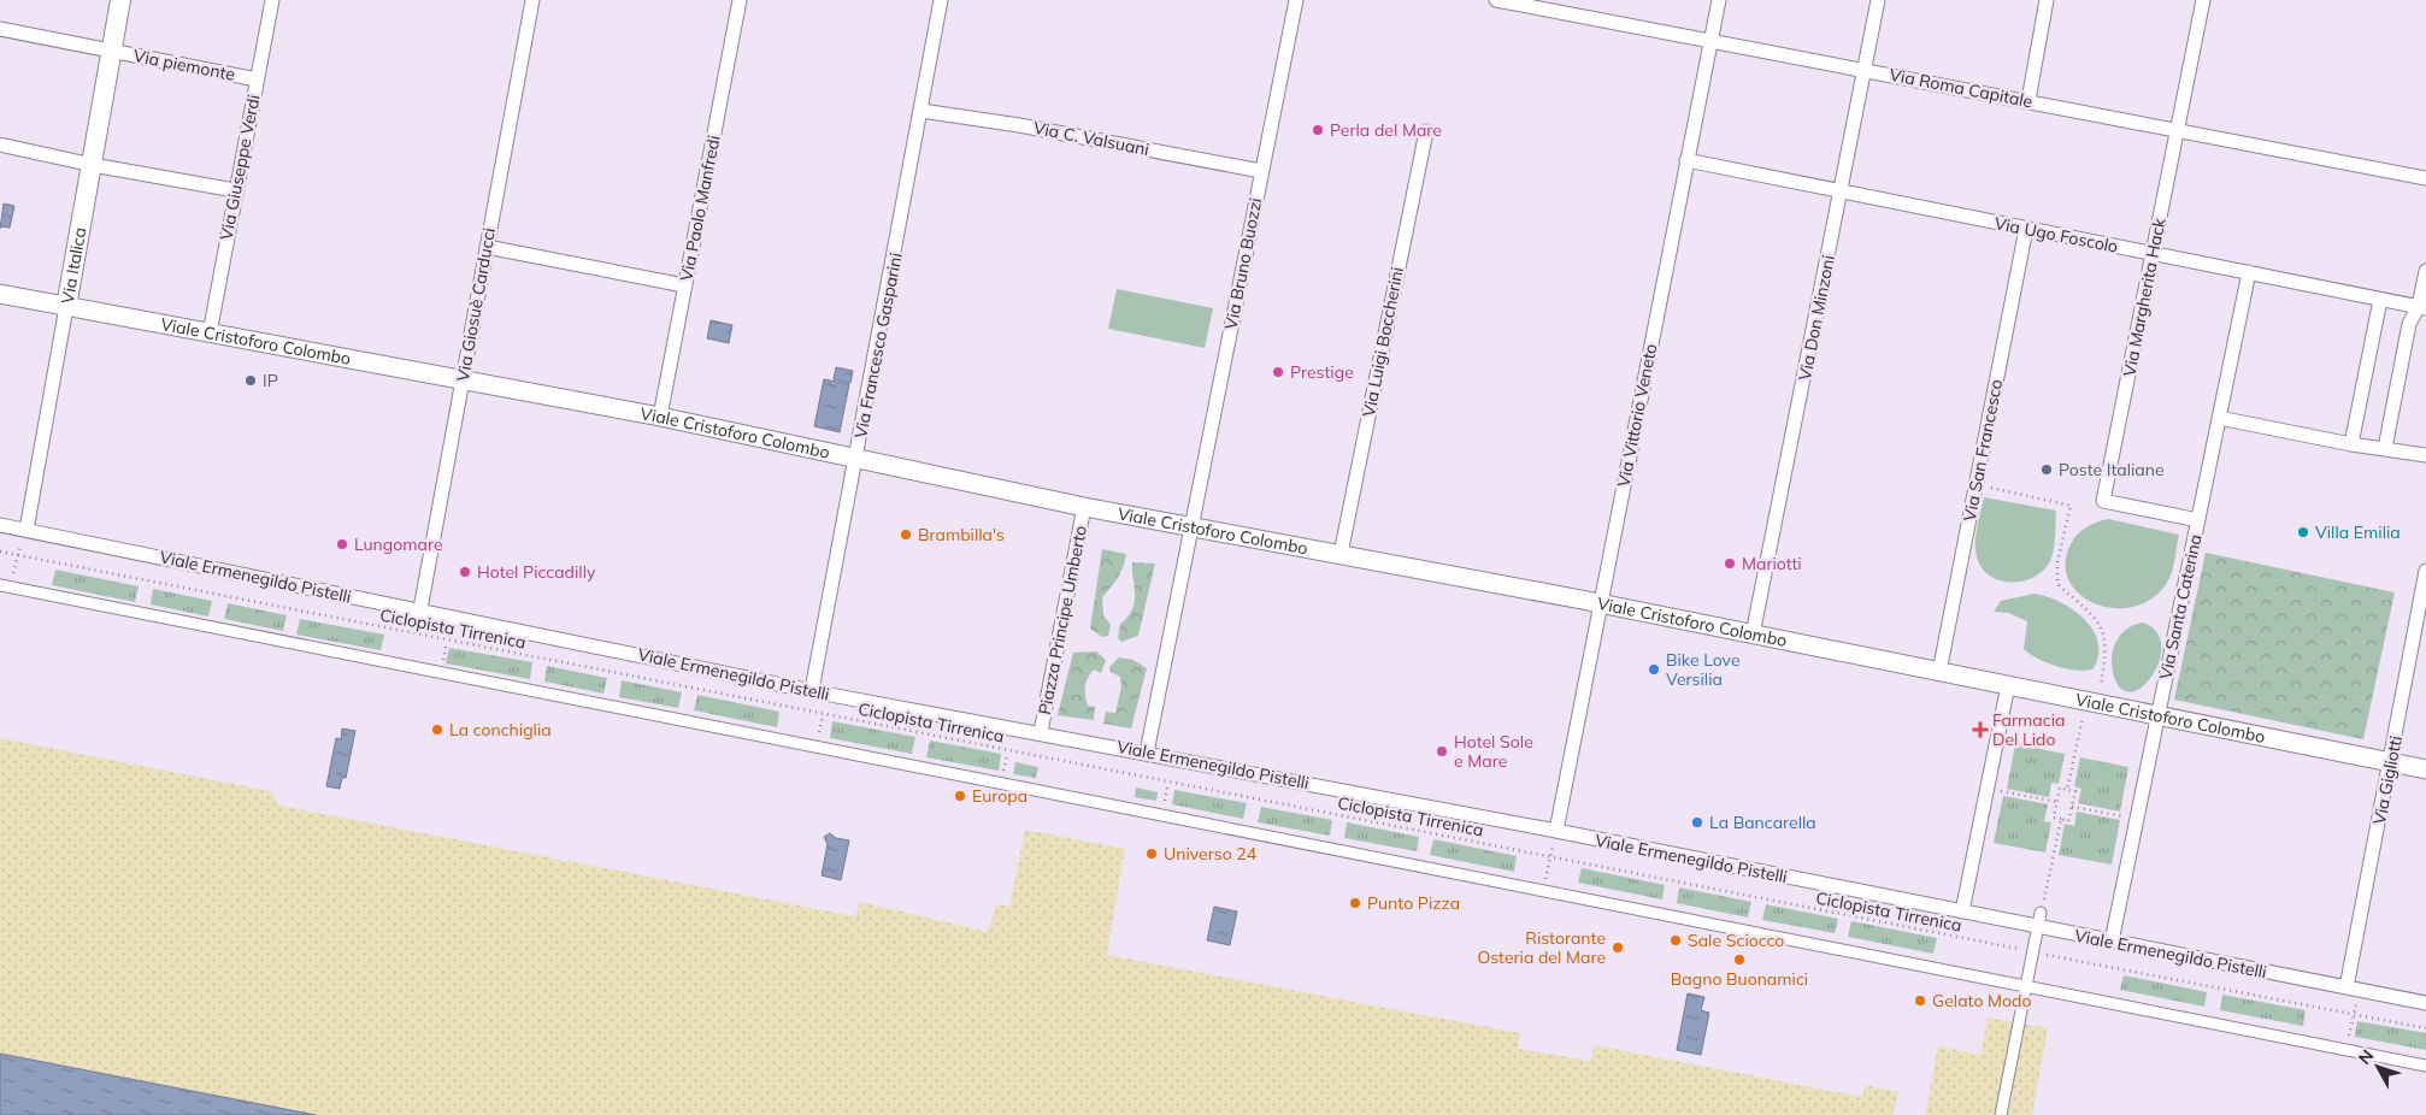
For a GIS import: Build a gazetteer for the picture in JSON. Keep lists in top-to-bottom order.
{
  "streets": {
    "main road": ["Via Italica"],
    "street": [
      "Via piemonte",
      "Via Roma Capitale",
      "Via C. Valsuani",
      "Via Giuseppe Verdi",
      "Via Paolo Manfredi",
      "Via Ugo Foscolo",
      "Via Bruno Buozzi",
      "Via Margherita Hack",
      "Via Giosuè Carducci",
      "Via Don Minzoni",
      "Viale Cristoforo Colombo",
      "Via Luigi Boccherini",
      "Via Francesco Gasparini",
      "Via Vittorio Veneto",
      "Via San Francesco",
      "Viale Ermenegildo Pistelli",
      "Via Santa Caterina",
      "Piazza Principe Umberto",
      "Via Gigliotti"
    ],
    "path": ["Ciclopista Tirrenica"]
  },
  "crossings": [
    ["Via piemonte", "Via Giuseppe Verdi"],
    ["Via piemonte", "Via Italica"],
    ["Via Roma Capitale", "Via Margherita Hack"],
    ["Via Roma Capitale", "Via Don Minzoni"],
    ["Via Roma Capitale", "Via Vittorio Veneto"],
    ["Via C. Valsuani", "Via Bruno Buozzi"],
    ["Via C. Valsuani", "Via Francesco Gasparini"],
    ["Via Giuseppe Verdi", "Viale Cristoforo Colombo"],
    ["Via Paolo Manfredi", "Viale Cristoforo Colombo"],
    ["Via Ugo Foscolo", "Via Margherita Hack"],
    ["Via Ugo Foscolo", "Via Don Minzoni"],
    ["Via Ugo Foscolo", "Via Vittorio Veneto"],
    ["Via Ugo Foscolo", "Via San Francesco"],
    ["Via Ugo Foscolo", "Via Santa Caterina"],
    ["Via Bruno Buozzi", "Viale Cristoforo Colombo"],
    ["Via Italica", "Viale Cristoforo Colombo"],
    ["Via Italica", "Viale Ermenegildo Pistelli"],
    ["Via Margherita Hack", "Via Santa Caterina"],
    ["Via Giosuè Carducci", "Viale Cristoforo Colombo"],
    ["Via Giosuè Carducci", "Viale Ermenegildo Pistelli"],
    ["Via Don Minzoni", "Viale Cristoforo Colombo"],
    ["Viale Cristoforo Colombo", "Via Luigi Boccherini"],
    ["Viale Cristoforo Colombo", "Via Francesco Gasparini"],
    ["Viale Cristoforo Colombo", "Via Vittorio Veneto"],
    ["Viale Cristoforo Colombo", "Via San Francesco"],
    ["Viale Cristoforo Colombo", "Via Santa Caterina"],
    ["Viale Cristoforo Colombo", "Piazza Principe Umberto"],
    ["Viale Cristoforo Colombo", "Via Gigliotti"],
    ["Via Francesco Gasparini", "Viale Ermenegildo Pistelli"],
    ["Via Vittorio Veneto", "Viale Ermenegildo Pistelli"],
    ["Viale Ermenegildo Pistelli", "Via Santa Caterina"],
    ["Viale Ermenegildo Pistelli", "Piazza Principe Umberto"],
    ["Viale Ermenegildo Pistelli", "Via Gigliotti"]
  ],
  "places": {
    "other": [
      "Perla del Mare",
      "Prestige",
      "IP",
      "Poste Italiane",
      "Villa Emilia",
      "Brambilla's",
      "Lungomare",
      "Mariotti",
      "Hotel Piccadilly",
      "Bike Love Versilia",
      "La conchiglia",
      "Hotel Sole e Mare",
      "Europa",
      "La Bancarella",
      "Universo 24",
      "Punto Pizza",
      "Sale Sciocco",
      "Ristorante Osteria del Mare",
      "Bagno Buonamici",
      "Gelato Modo"
    ],
    "health": ["Farmacia Del Lido"]
  },
  "north": "top left"
}
